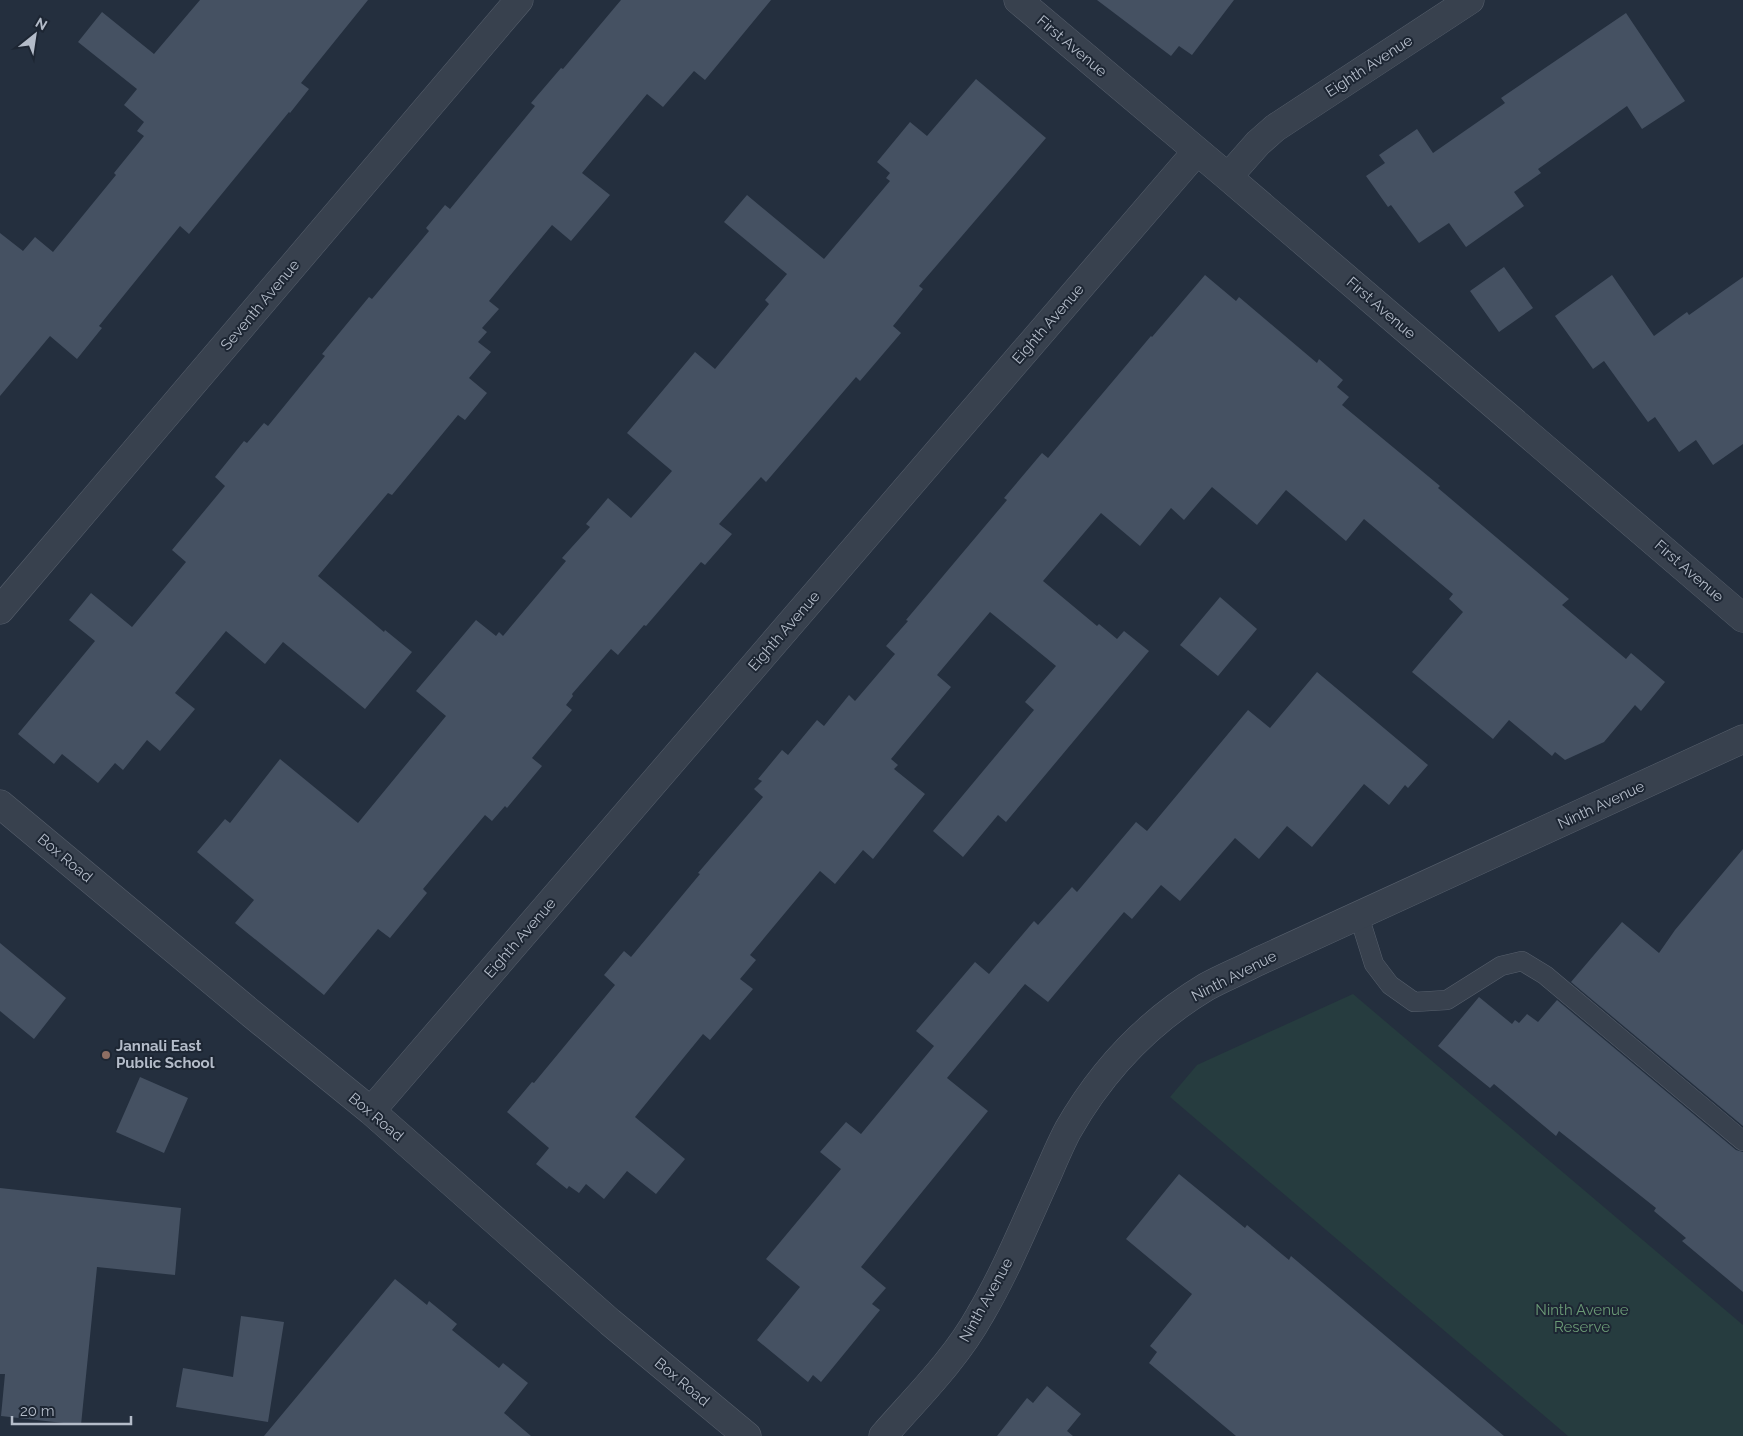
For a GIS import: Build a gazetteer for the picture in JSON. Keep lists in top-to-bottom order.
{
  "streets": {
    "street": [
      "First Avenue",
      "Eighth Avenue",
      "Seventh Avenue",
      "Ninth Avenue",
      "Box Road"
    ]
  },
  "crossings": [
    ["First Avenue", "Eighth Avenue"],
    ["Eighth Avenue", "Box Road"]
  ],
  "parks": ["Ninth Avenue Reserve"],
  "places": ["Jannali East Public School"],
  "scale_bar": "20 m",
  "north": "top right"
}
